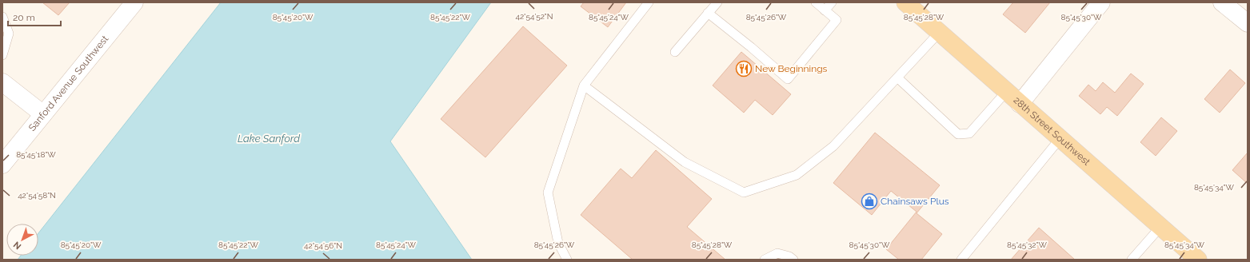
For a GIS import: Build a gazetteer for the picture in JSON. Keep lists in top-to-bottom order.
{
  "streets": {
    "main road": ["28th Street Southwest"],
    "street": ["Sanford Avenue Southwest"]
  },
  "water": ["Lake Sanford"],
  "places": {
    "restaurant": ["New Beginnings"],
    "shop": ["Chainsaws Plus"]
  },
  "scale_bar": "20 m",
  "north": "bottom left",
  "coordinates": [
    "42°54'52\"N",
    "85°45'20\"W",
    "85°45'22\"W",
    "85°45'24\"W",
    "85°45'26\"W",
    "85°45'28\"W",
    "85°45'30\"W",
    "85°45'18\"W",
    "85°45'34\"W",
    "42°54'58\"N",
    "85°45'32\"W",
    "42°54'56\"N"
  ]
}
